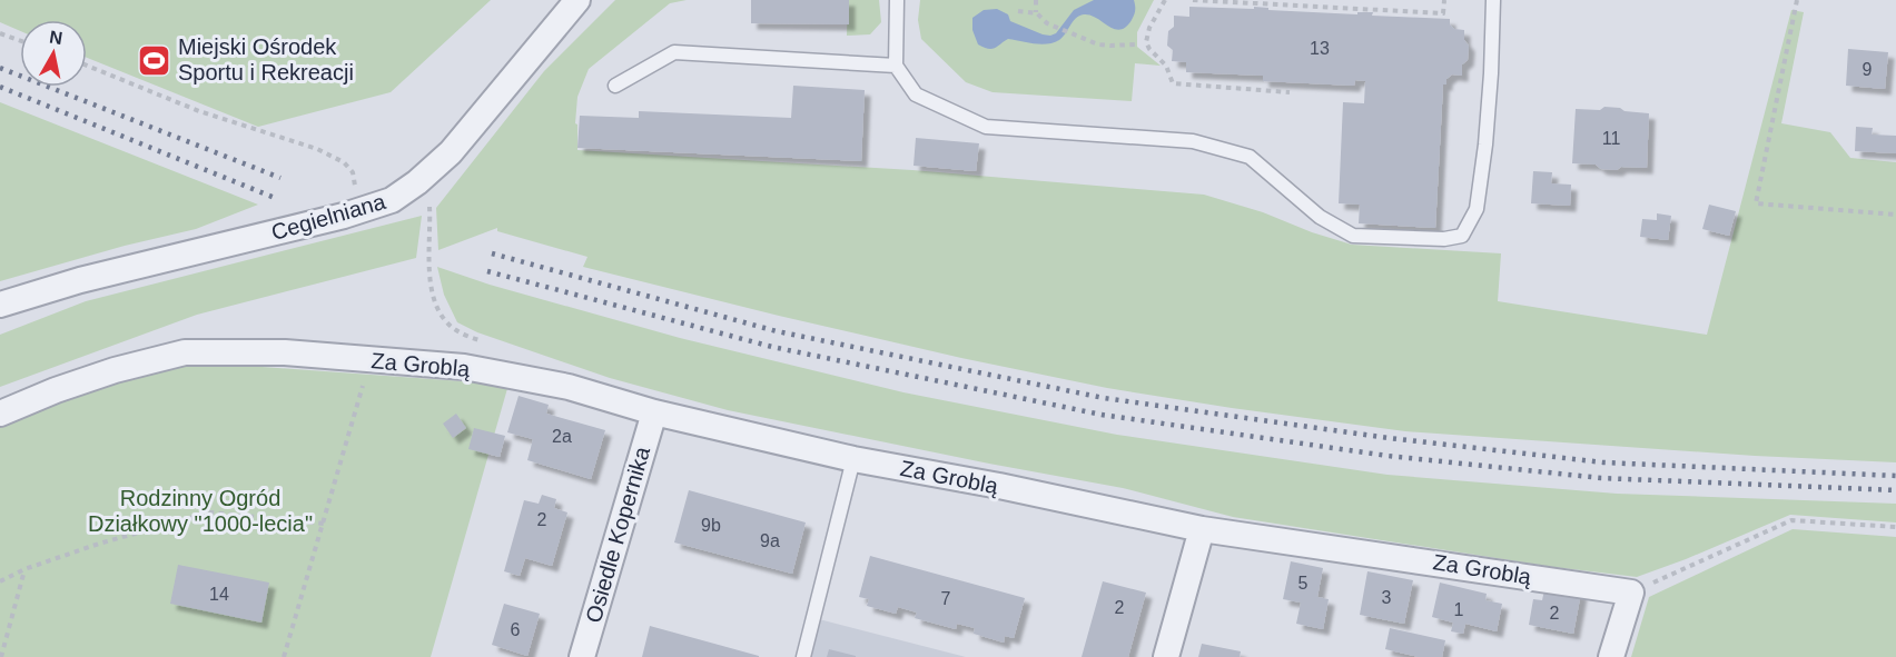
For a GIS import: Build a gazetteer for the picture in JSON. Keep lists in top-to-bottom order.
{
  "streets": {
    "street": ["Cegielniana", "Za Groblą", "Osiedle Kopernika"]
  },
  "crossings": [
    ["Za Groblą", "Osiedle Kopernika"]
  ],
  "parks": ["Rodzinny Ogród Działkowy \"1000-lecia\""],
  "places": {
    "sports": ["Miejski Ośrodek Sportu i Rekreacji"]
  },
  "house_numbers": [
    "13",
    "9",
    "11",
    "2a",
    "2",
    "9b",
    "9a",
    "5",
    "14",
    "3",
    "7",
    "2",
    "1",
    "2",
    "6"
  ],
  "north": "top"
}
